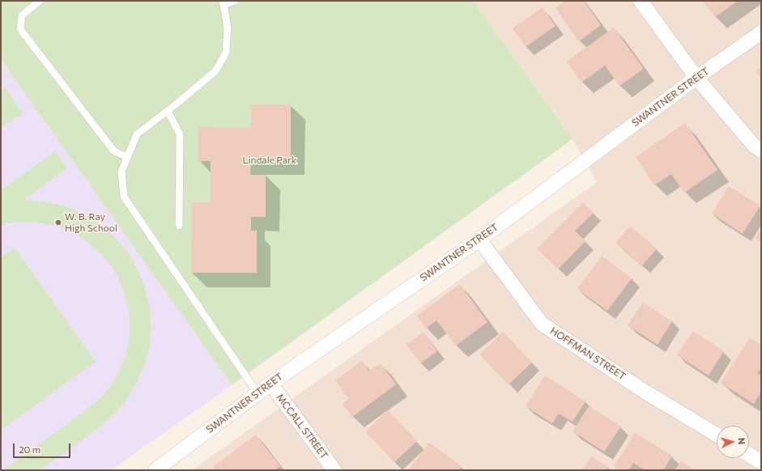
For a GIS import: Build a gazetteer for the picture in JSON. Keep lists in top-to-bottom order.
{
  "streets": {
    "street": ["SWANTNER STREET", "HOFFMAN STREET", "MCCALL STREET"]
  },
  "crossings": [
    ["SWANTNER STREET", "HOFFMAN STREET"],
    ["SWANTNER STREET", "MCCALL STREET"]
  ],
  "parks": ["Lindale Park"],
  "places": ["W. B. Ray High School"],
  "scale_bar": "20 m",
  "north": "right"
}
